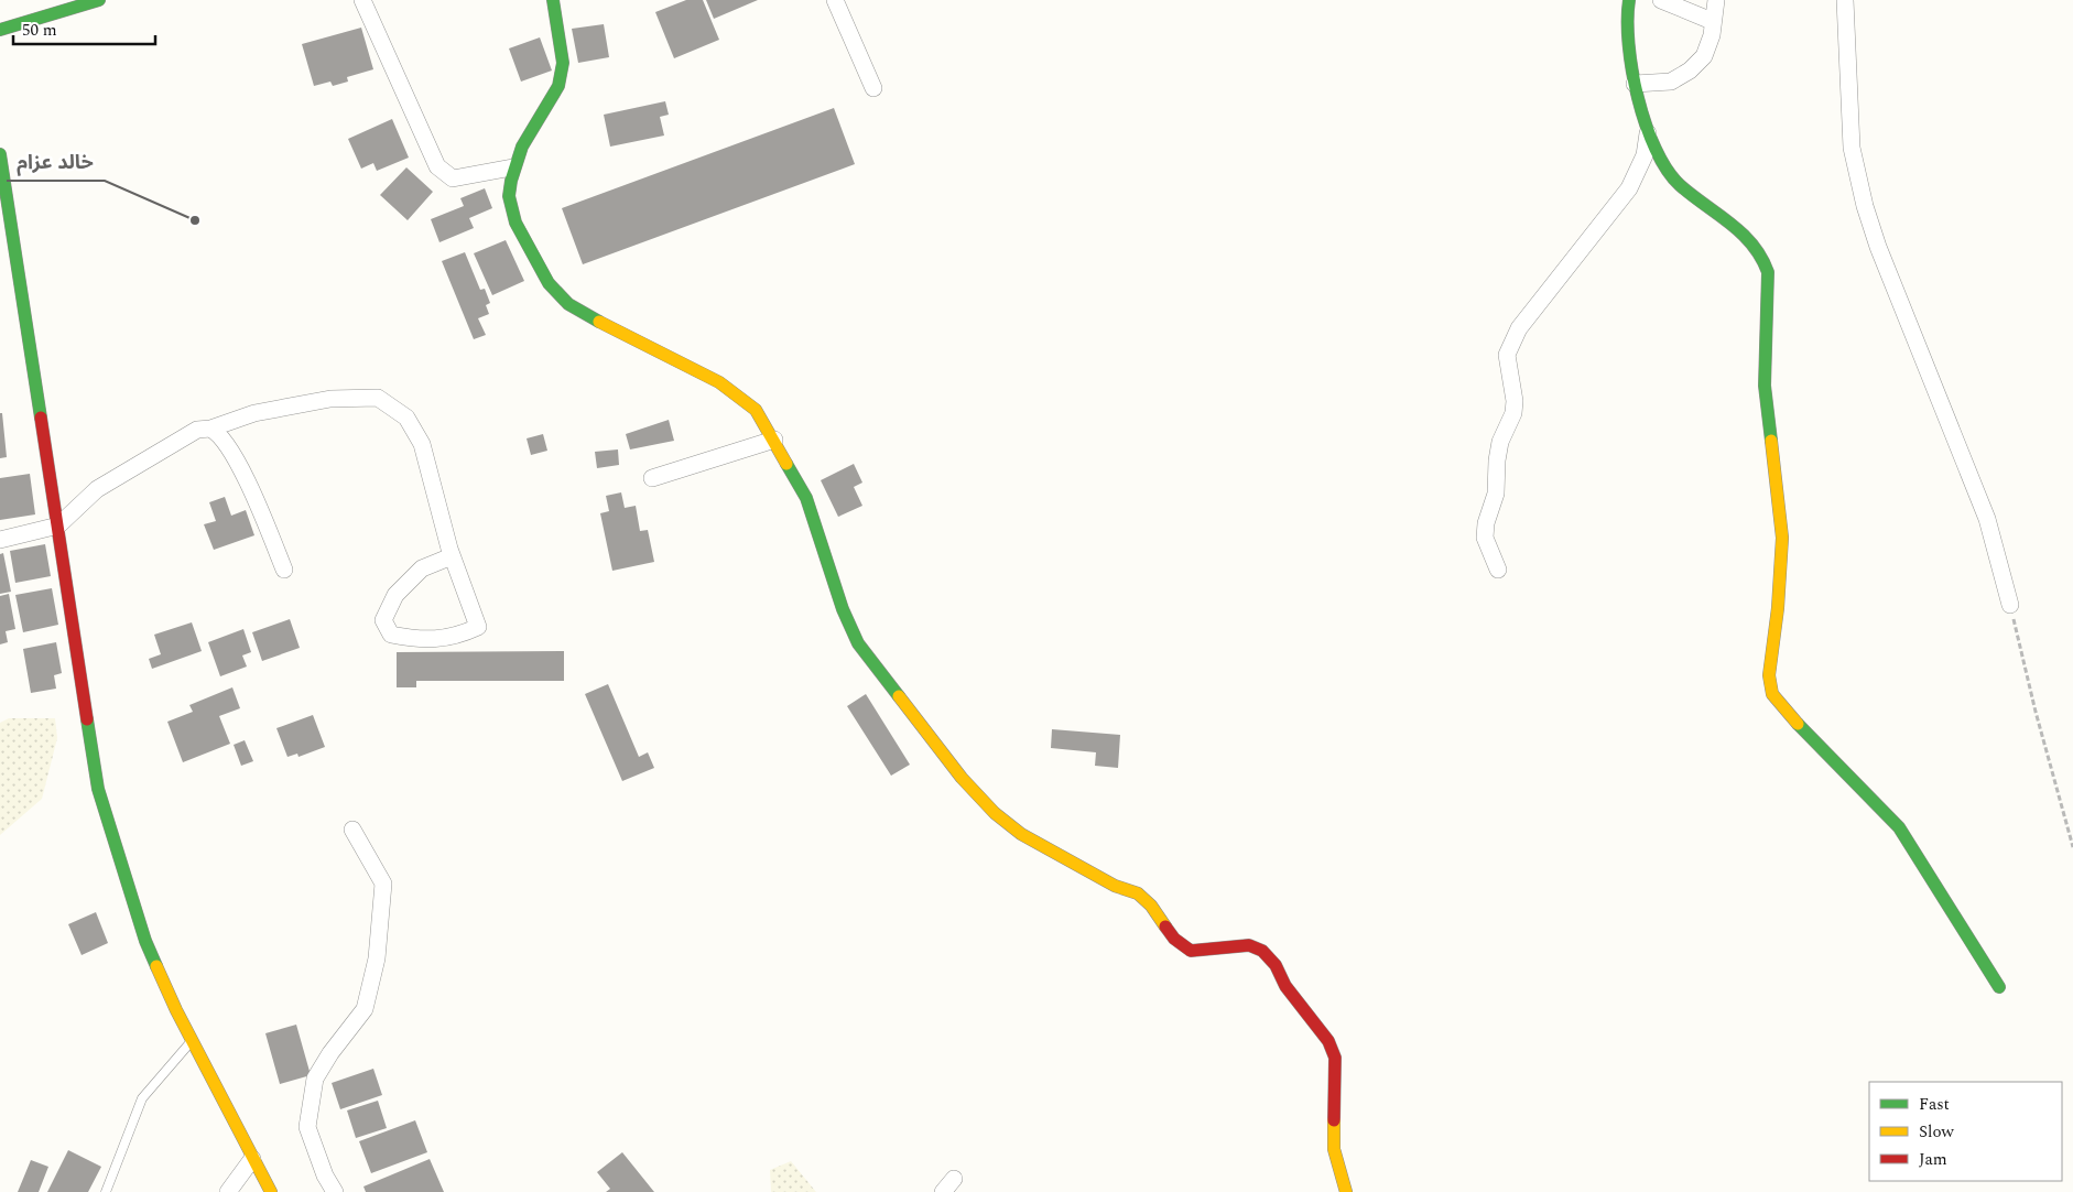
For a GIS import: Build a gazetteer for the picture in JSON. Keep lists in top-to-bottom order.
{
  "places": ["خالد عزام"],
  "legend": ["Fast", "Slow", "Jam"],
  "scale_bar": "50 m"
}
